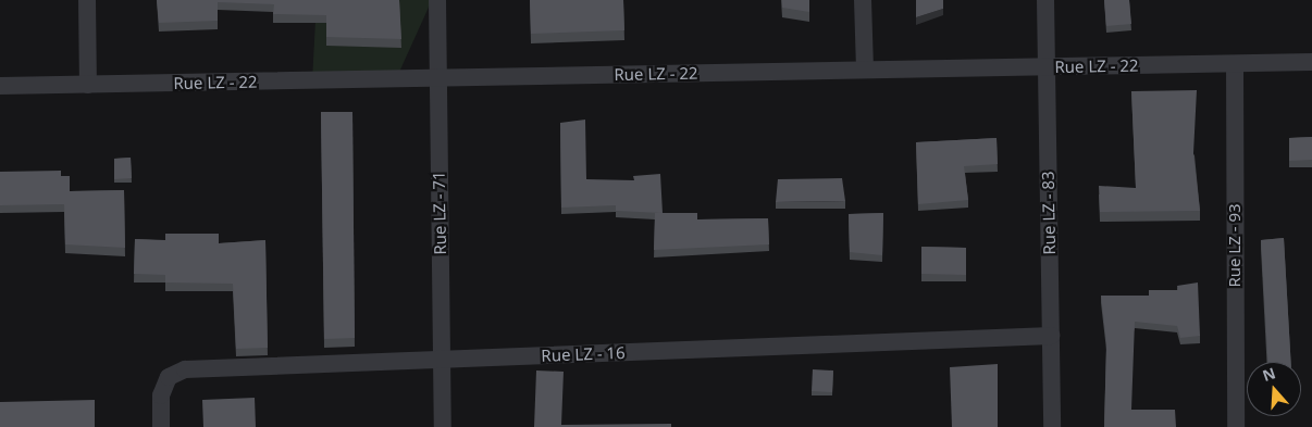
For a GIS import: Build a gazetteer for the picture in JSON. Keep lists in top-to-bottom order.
{
  "streets": {
    "street": [
      "Rue LZ - 22",
      "Rue LZ - 71",
      "Rue LZ - 83",
      "Rue LZ - 93",
      "Rue LZ - 16"
    ]
  },
  "crossings": [
    ["Rue LZ - 22", "Rue LZ - 71"],
    ["Rue LZ - 22", "Rue LZ - 83"],
    ["Rue LZ - 22", "Rue LZ - 93"],
    ["Rue LZ - 71", "Rue LZ - 16"],
    ["Rue LZ - 83", "Rue LZ - 16"]
  ],
  "north": "top"
}
